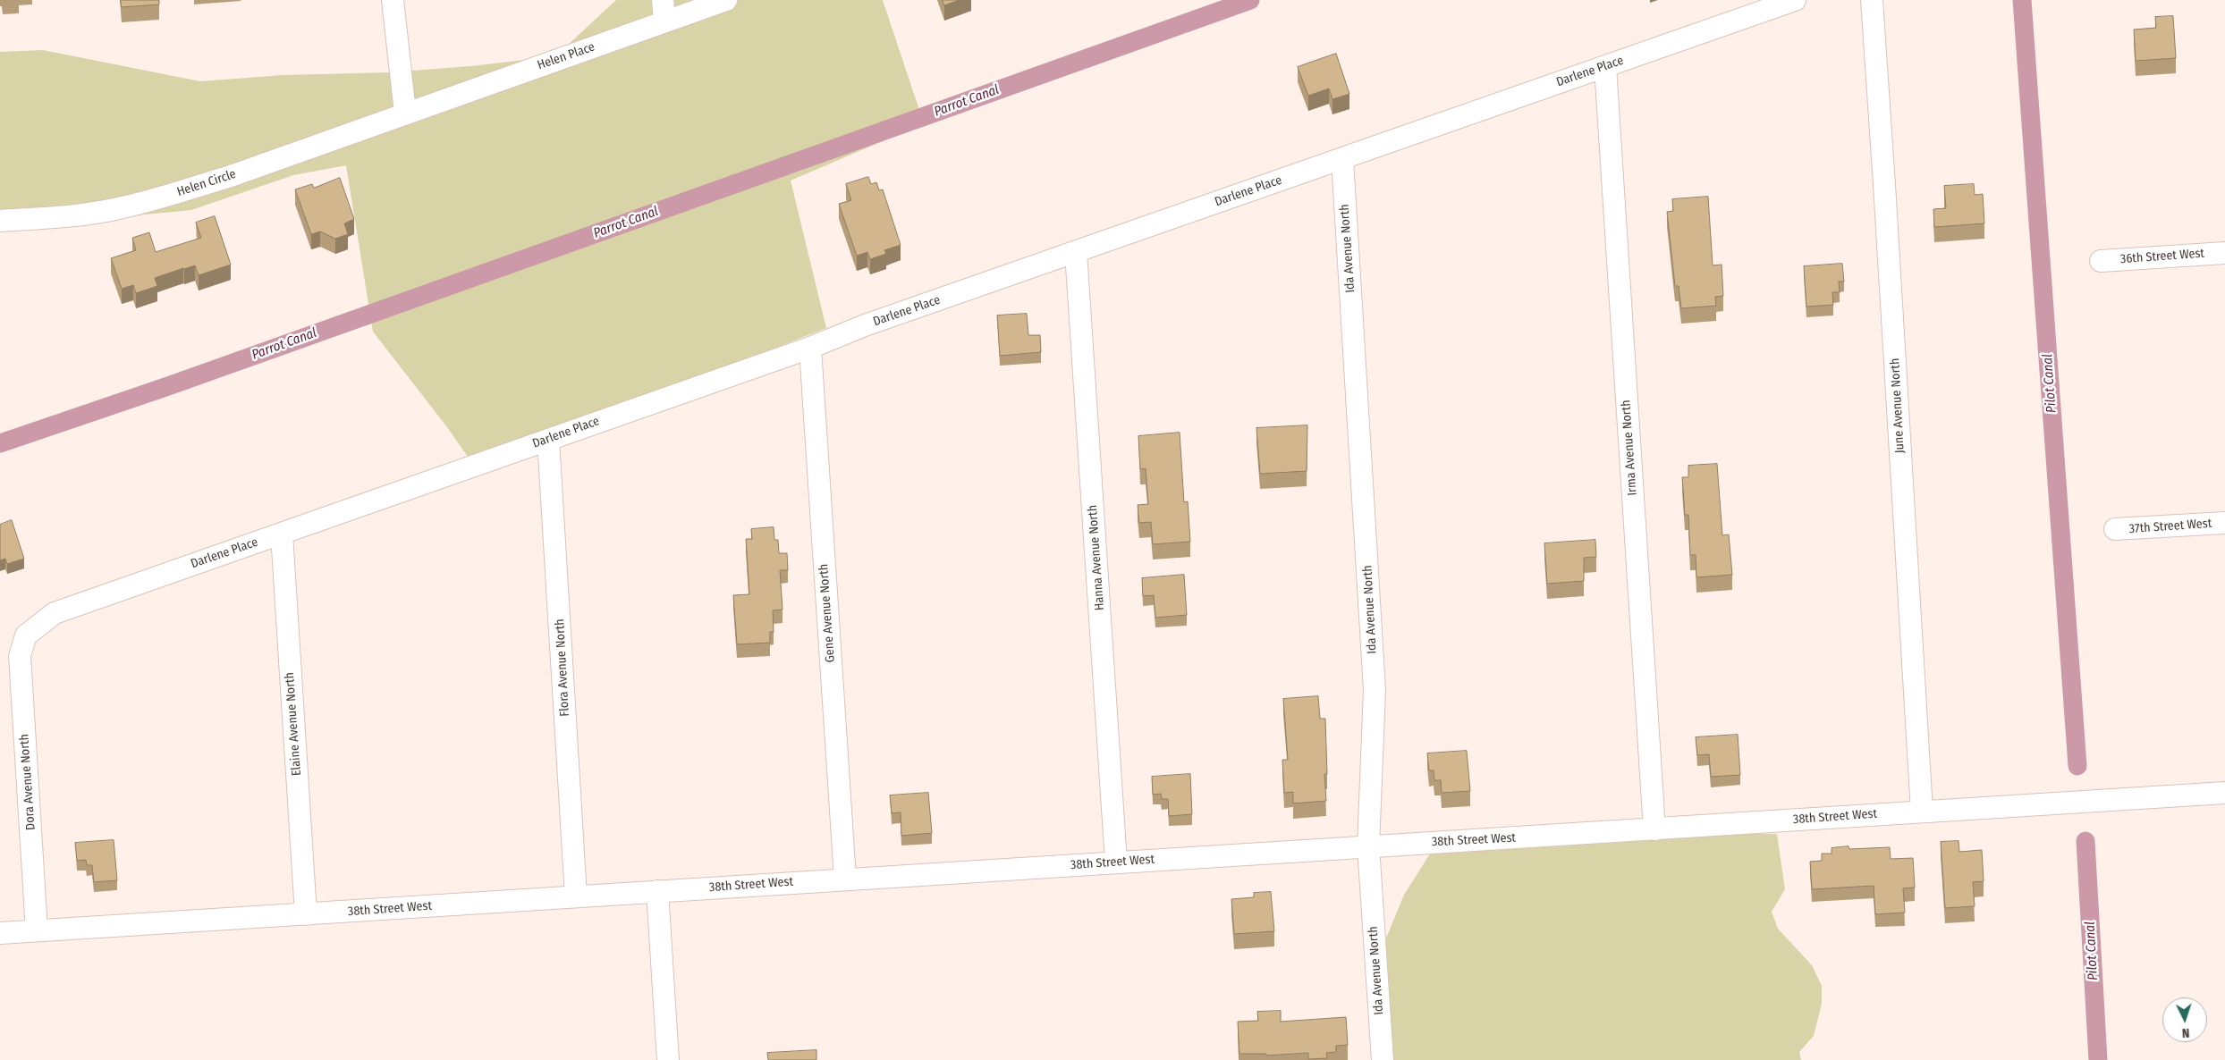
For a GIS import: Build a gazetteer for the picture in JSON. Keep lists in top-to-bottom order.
{
  "streets": {
    "street": [
      "Helen Place",
      "Darlene Place",
      "Helen Circle",
      "Ida Avenue North",
      "36th Street West",
      "June Avenue North",
      "Irma Avenue North",
      "37th Street West",
      "Hanna Avenue North",
      "Gene Avenue North",
      "Flora Avenue North",
      "Elaine Avenue North",
      "Dora Avenue North",
      "38th Street West"
    ]
  },
  "crossings": [
    ["Helen Place", "Helen Circle"],
    ["Darlene Place", "Ida Avenue North"],
    ["Darlene Place", "Irma Avenue North"],
    ["Darlene Place", "Hanna Avenue North"],
    ["Darlene Place", "Gene Avenue North"],
    ["Darlene Place", "Flora Avenue North"],
    ["Darlene Place", "Elaine Avenue North"],
    ["Darlene Place", "Dora Avenue North"],
    ["Ida Avenue North", "38th Street West"],
    ["June Avenue North", "38th Street West"],
    ["Irma Avenue North", "38th Street West"],
    ["Hanna Avenue North", "38th Street West"],
    ["Gene Avenue North", "38th Street West"],
    ["Flora Avenue North", "38th Street West"],
    ["Elaine Avenue North", "38th Street West"],
    ["Dora Avenue North", "38th Street West"]
  ],
  "water": ["Parrot Canal", "Pilot Canal"],
  "north": "bottom"
}
